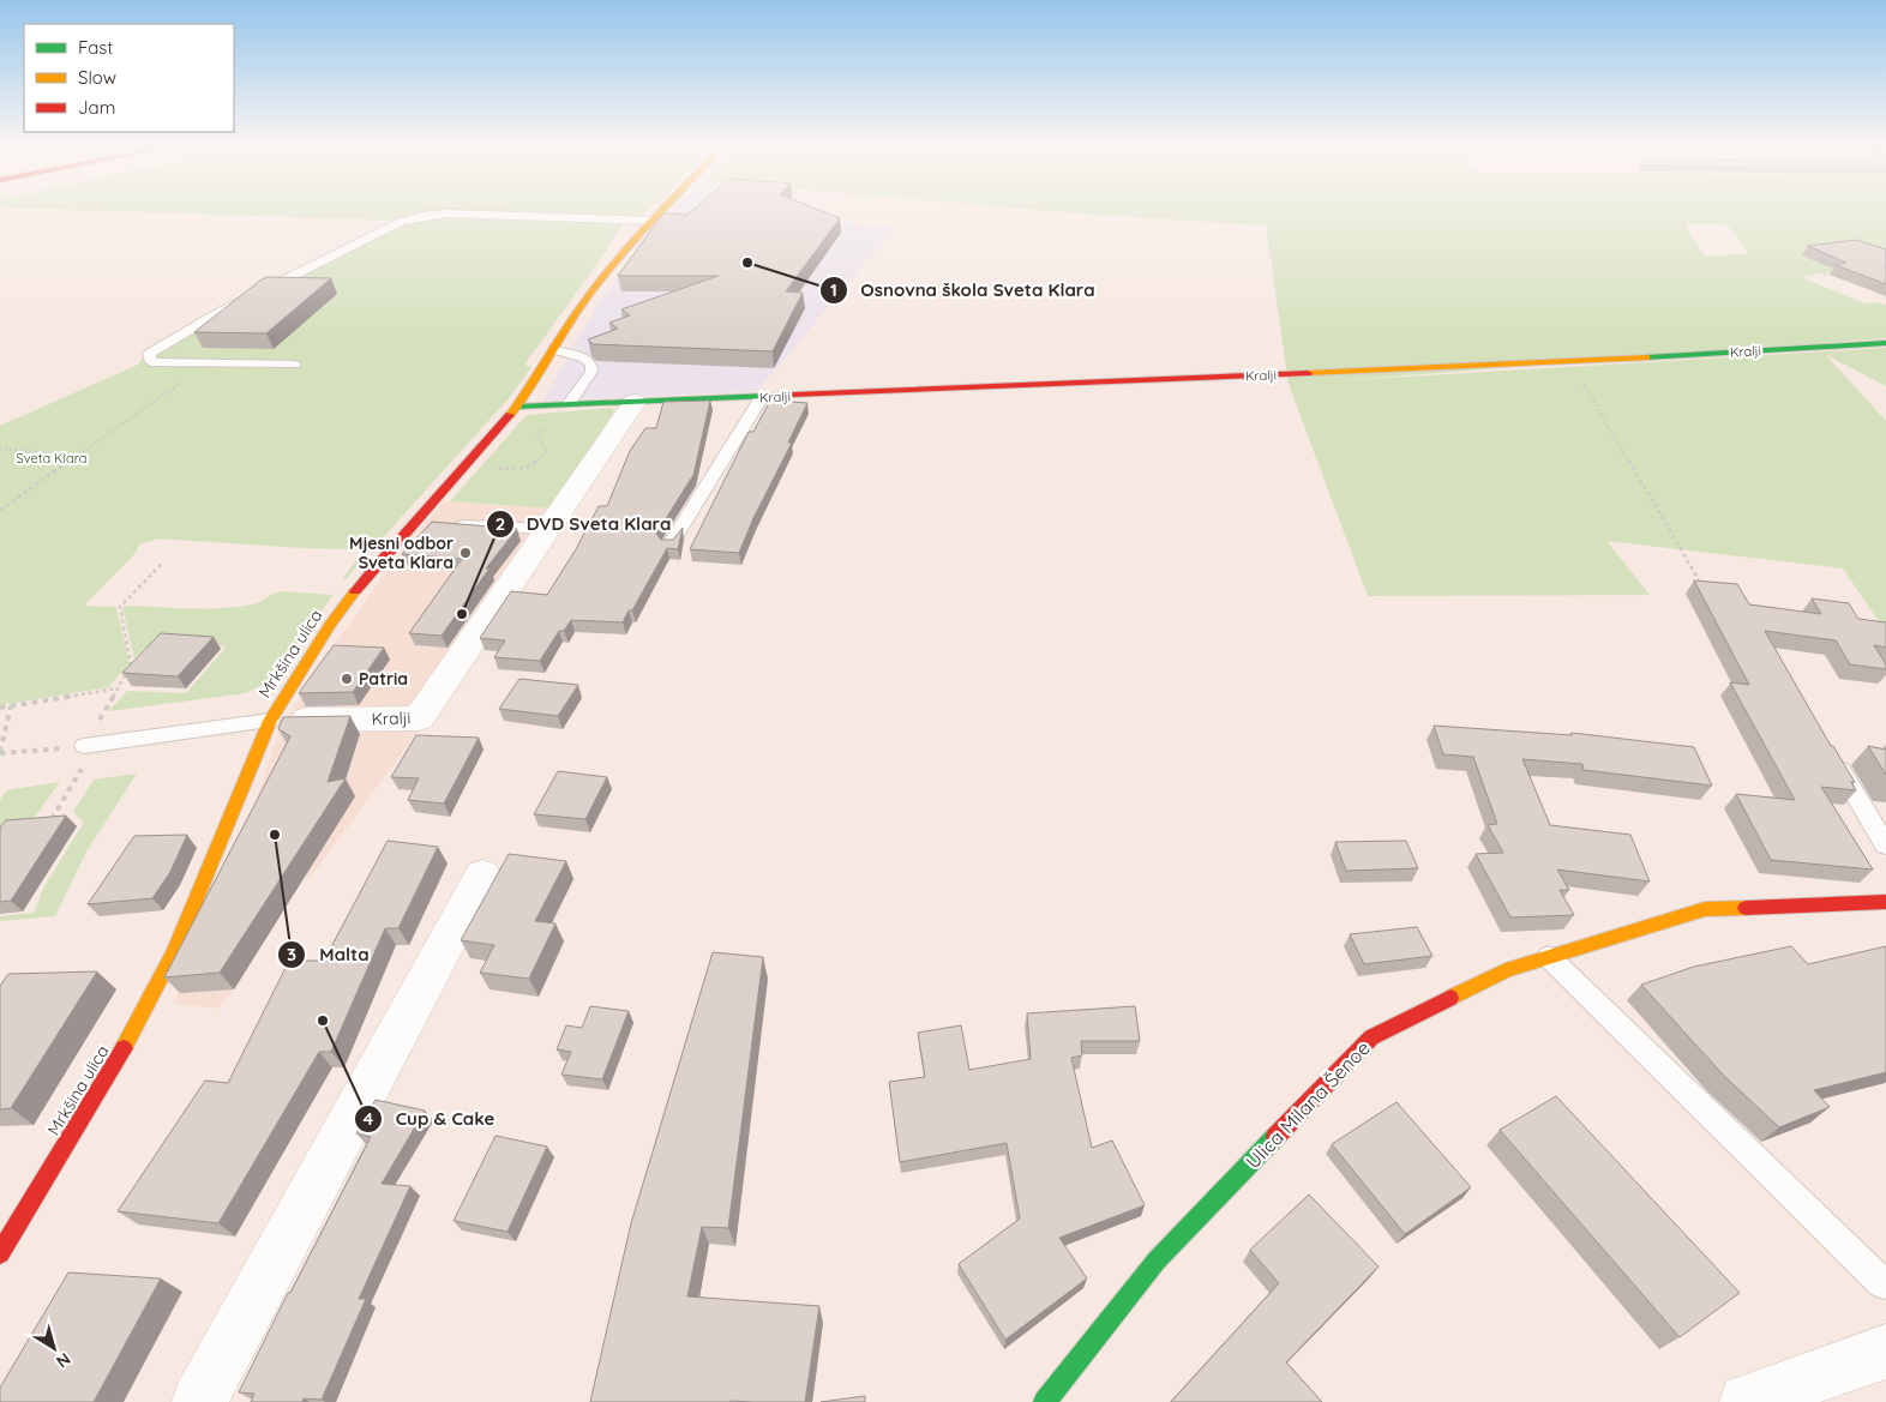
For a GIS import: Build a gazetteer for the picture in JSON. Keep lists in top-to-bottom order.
{
  "streets": {
    "main road": ["Kralji", "Mrkšina ulica", "Ulica Milana Šenoe"]
  },
  "crossings": [
    ["Kralji", "Mrkšina ulica"]
  ],
  "parks": ["Sveta Klara"],
  "places": [
    "Osnovna škola Sveta Klara",
    "Mjesni odbor Sveta Klara",
    "DVD Sveta Klara",
    "Patria",
    "Malta",
    "Cup & Cake"
  ],
  "legend": ["Fast", "Slow", "Jam"],
  "north": "bottom right"
}
